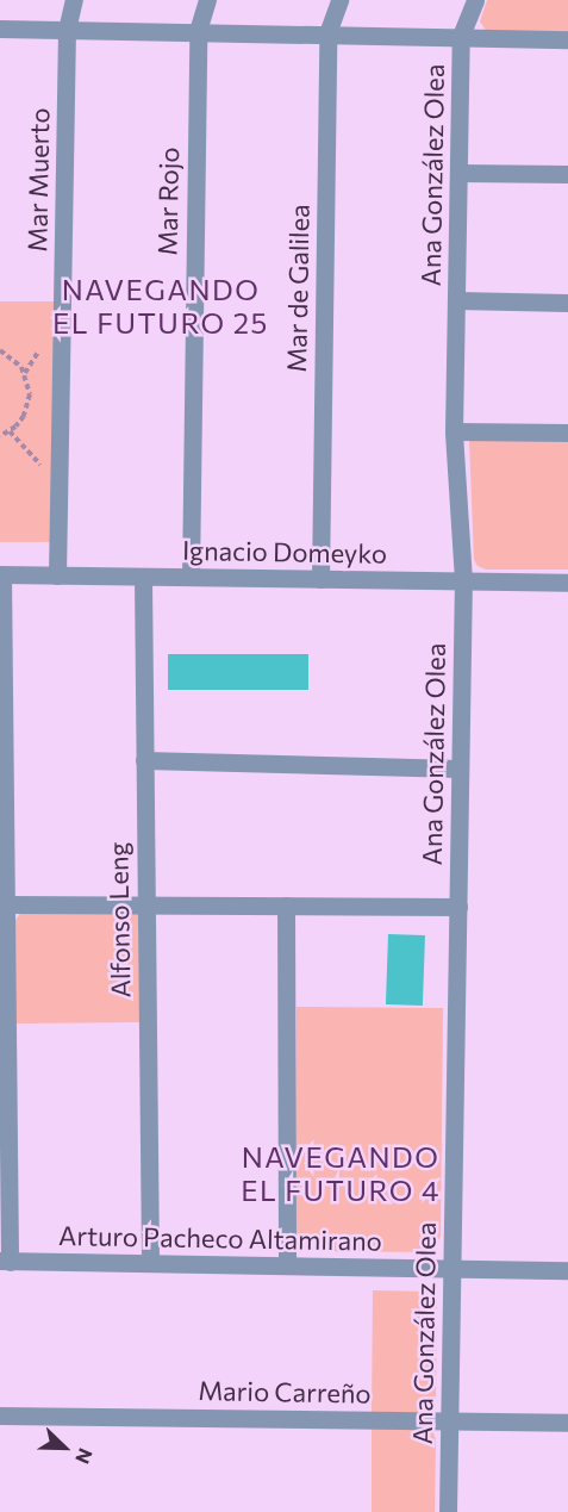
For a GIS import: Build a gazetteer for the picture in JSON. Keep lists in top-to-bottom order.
{
  "streets": {
    "street": [
      "Ana González Olea",
      "Mar Muerto",
      "Mar Rojo",
      "Mar de Galilea",
      "Ignacio Domeyko",
      "Alfonso Leng",
      "Arturo Pacheco Altamirano",
      "Mario Carreño"
    ]
  },
  "crossings": [
    ["Ana González Olea", "Ignacio Domeyko"],
    ["Ana González Olea", "Arturo Pacheco Altamirano"],
    ["Ana González Olea", "Mario Carreño"],
    ["Mar Muerto", "Ignacio Domeyko"],
    ["Mar Rojo", "Ignacio Domeyko"],
    ["Mar de Galilea", "Ignacio Domeyko"],
    ["Ignacio Domeyko", "Alfonso Leng"],
    ["Alfonso Leng", "Arturo Pacheco Altamirano"]
  ],
  "districts": ["NAVEGANDO EL FUTURO 25", "NAVEGANDO EL FUTURO 4"],
  "north": "bottom right"
}
